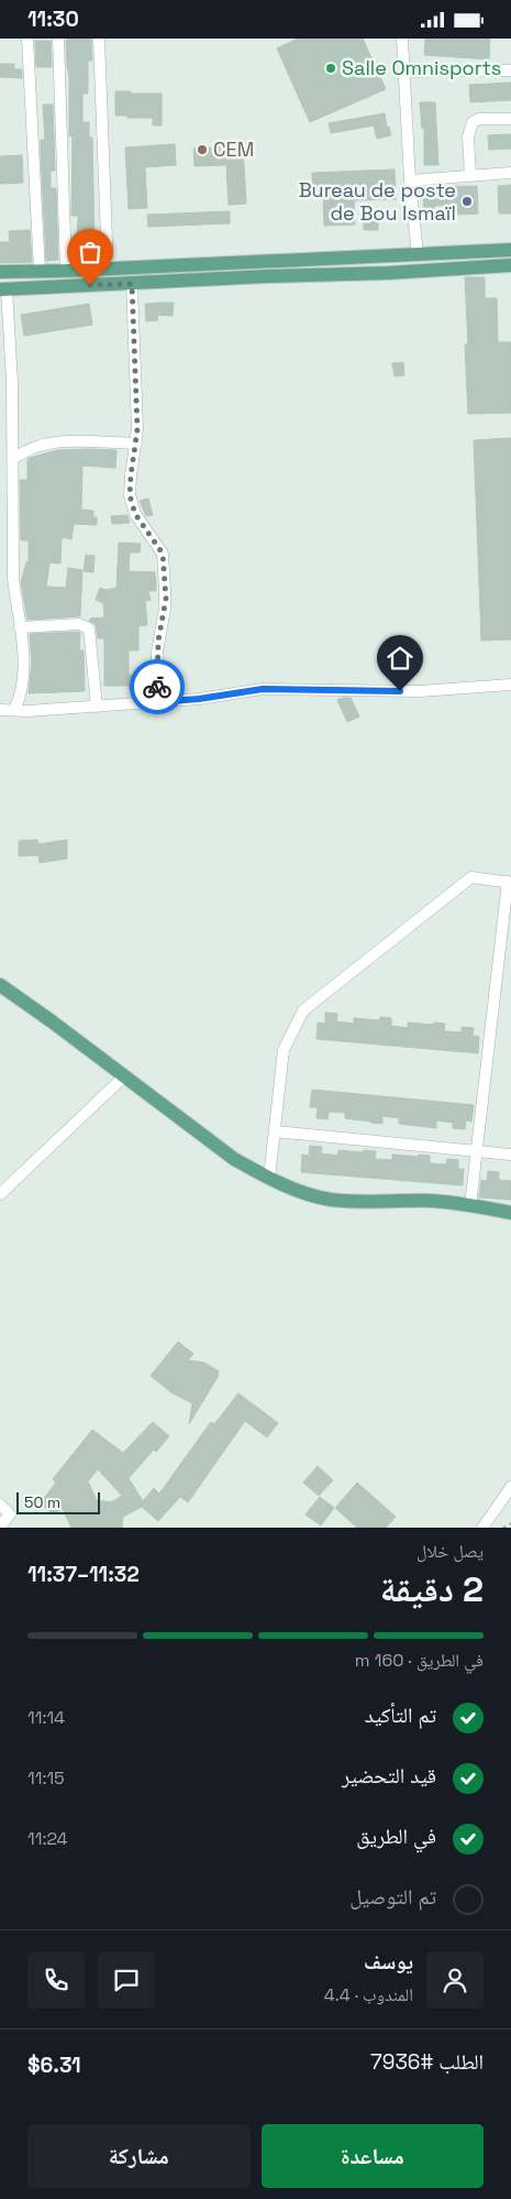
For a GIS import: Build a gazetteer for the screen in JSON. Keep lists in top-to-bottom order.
{
  "places": ["Salle Omnisports", "CEM", "Bureau de poste de Bou Ismaïl"],
  "scale_bar": "50 m",
  "page": {
    "status": "11:30",
    "scale": "50 m",
    "heading": ["2 دقيقة", "يصل خلال", "11:32–11:37"],
    "panel": [
      "يوسف",
      "المندوب · 4.4",
      "الطلب #7936",
      "$6.31"
    ],
    "bar": "في الطريق · 160 m",
    "list": [
      ["تم التأكيد", "11:14"],
      ["قيد التحضير", "11:15"],
      ["في الطريق", "11:24"],
      "تم التوصيل"
    ],
    "buttons": ["مساعدة", "مشاركة"]
  }
}
